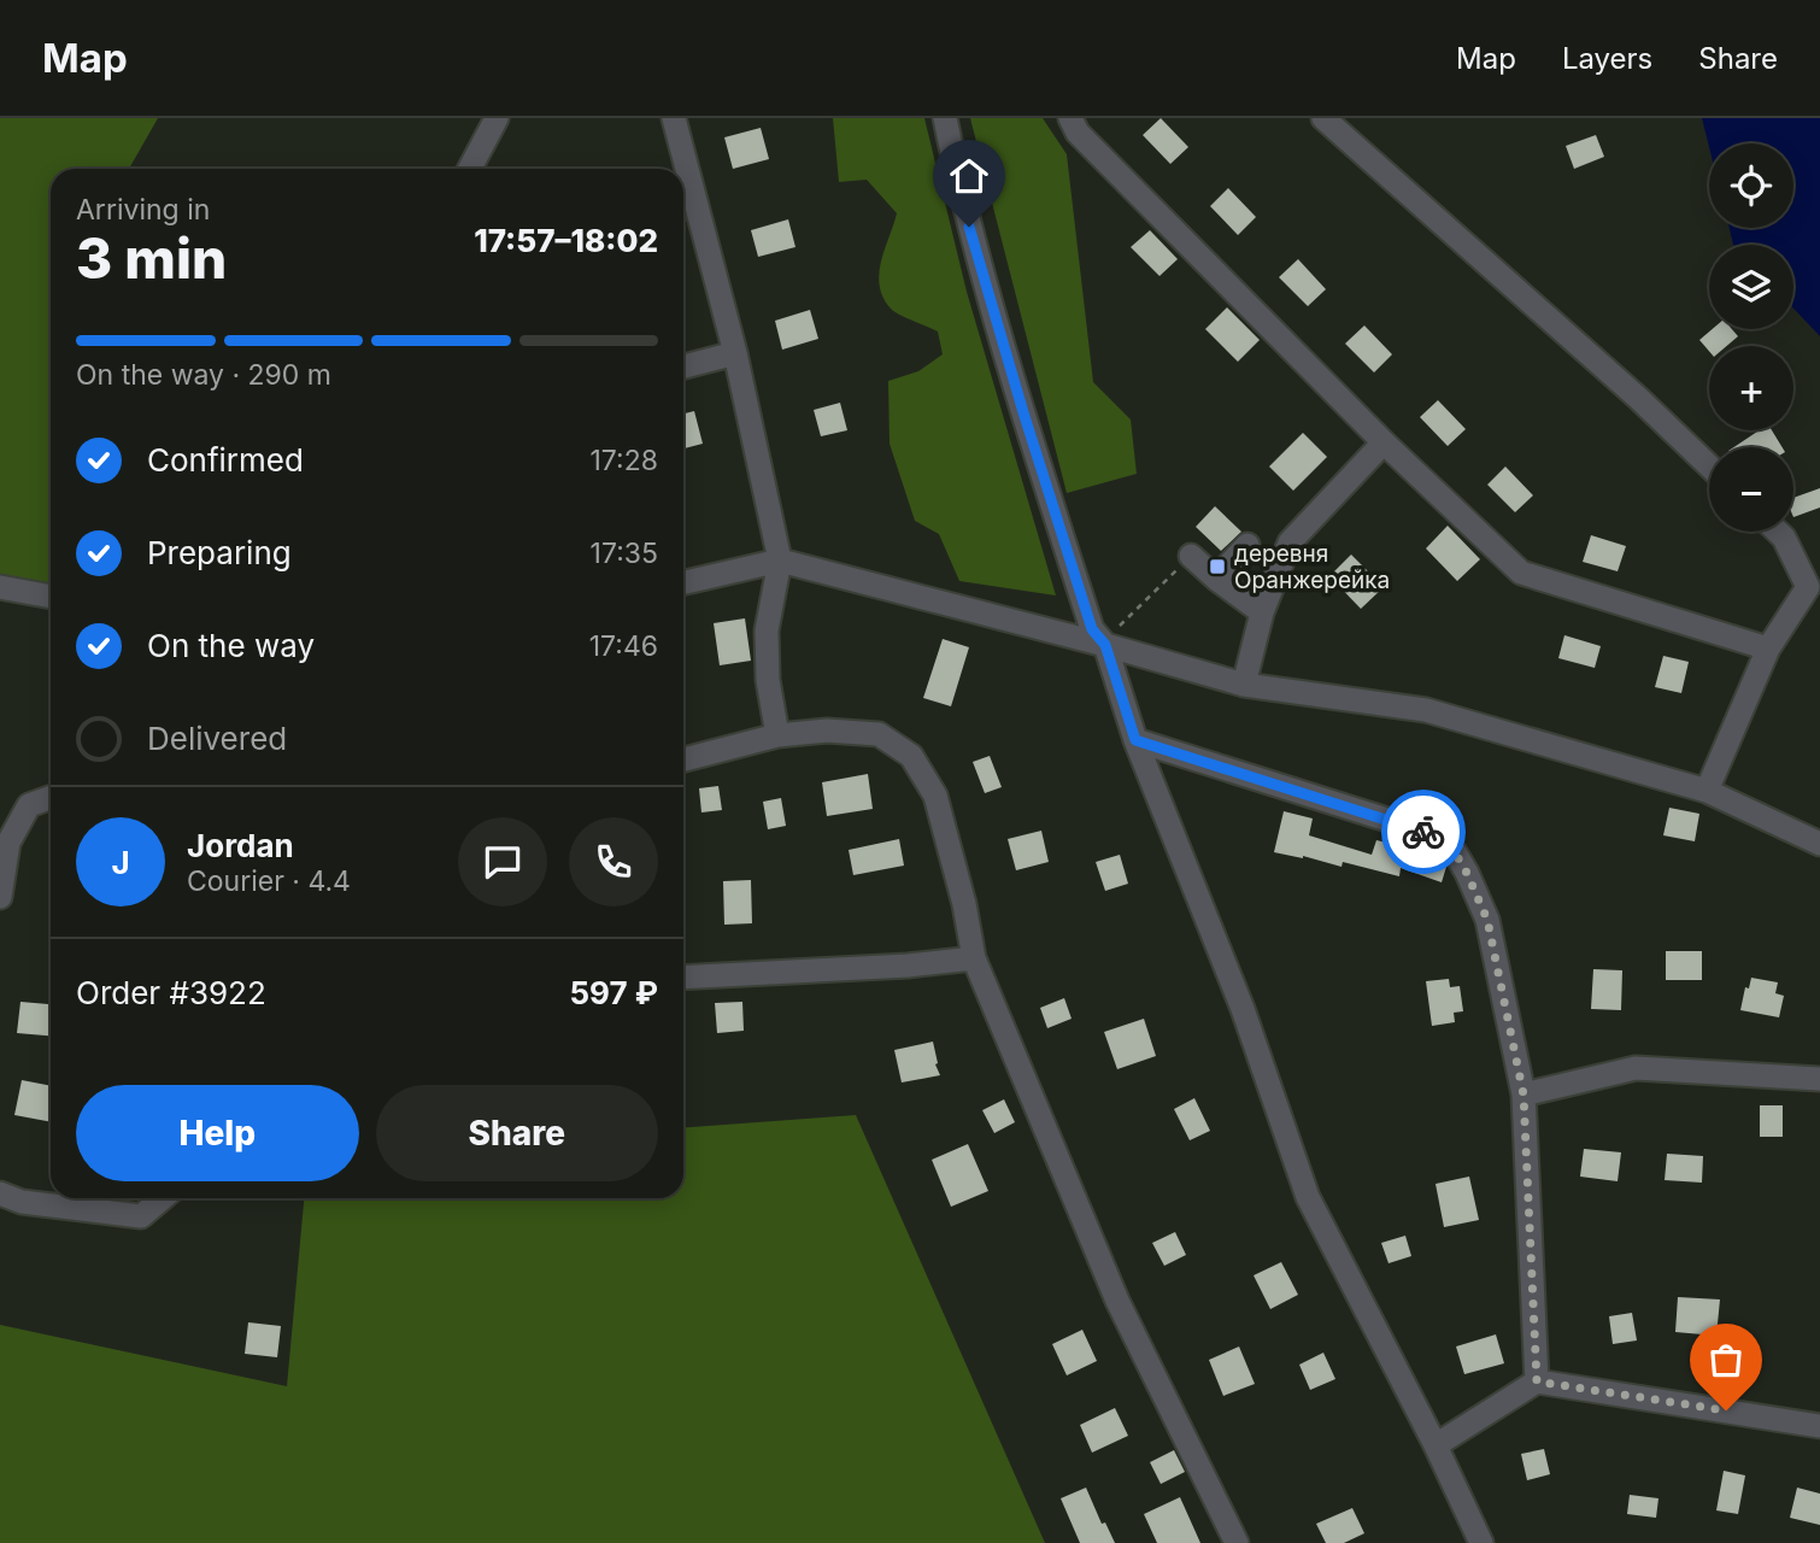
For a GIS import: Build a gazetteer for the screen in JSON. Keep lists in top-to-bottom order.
{
  "places": {
    "transit": ["деревня Оранжерейка"]
  },
  "page": {
    "header": "Map",
    "nav": ["Map", "Layers", "Share"],
    "map_buttons": ["+", "−"],
    "heading": ["3 min", "Arriving in", "17:57–18:02"],
    "panel": [
      "Jordan",
      "Courier · 4.4",
      "Order #3922",
      "597 ₽"
    ],
    "bar": "On the way · 290 m",
    "list": [
      ["Confirmed", "17:28"],
      ["Preparing", "17:35"],
      ["On the way", "17:46"],
      "Delivered"
    ],
    "round": "J",
    "buttons": ["Help", "Share"]
  }
}
